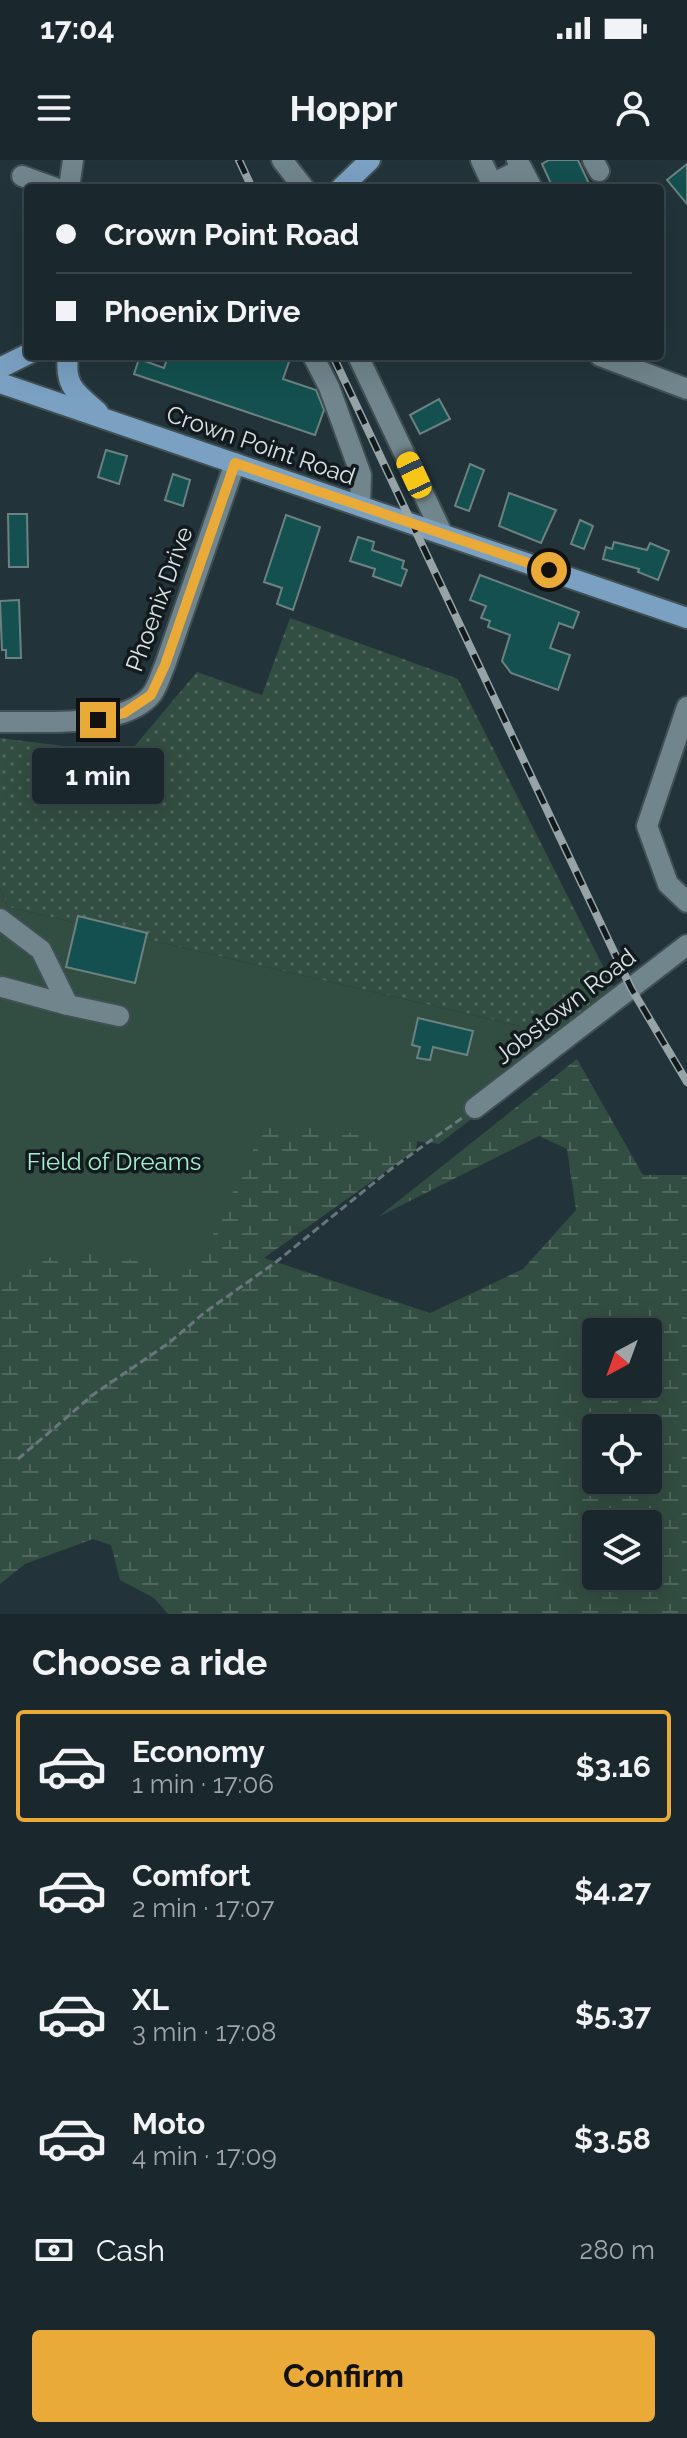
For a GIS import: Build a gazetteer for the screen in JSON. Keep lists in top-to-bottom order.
{
  "streets": {
    "main road": ["Crown Point Road"],
    "street": ["Phoenix Drive", "Jobstown Road"]
  },
  "crossings": [
    ["Crown Point Road", "Phoenix Drive"]
  ],
  "parks": ["Field of Dreams"],
  "north": "bottom left",
  "page": {
    "status": "17:04",
    "header": "Hoppr",
    "banner": ["Crown Point Road", "Phoenix Drive"],
    "bubble": "1 min",
    "heading": "Choose a ride",
    "list": [
      {
        "name": "Economy",
        "note": "1 min · 17:06",
        "value": "$3.16"
      },
      {
        "name": "Comfort",
        "note": "2 min · 17:07",
        "value": "$4.27"
      },
      {
        "name": "XL",
        "note": "3 min · 17:08",
        "value": "$5.37"
      },
      {
        "name": "Moto",
        "note": "4 min · 17:09",
        "value": "$3.58"
      }
    ],
    "pay": ["Cash", "280 m"],
    "buttons": "Confirm"
  }
}
